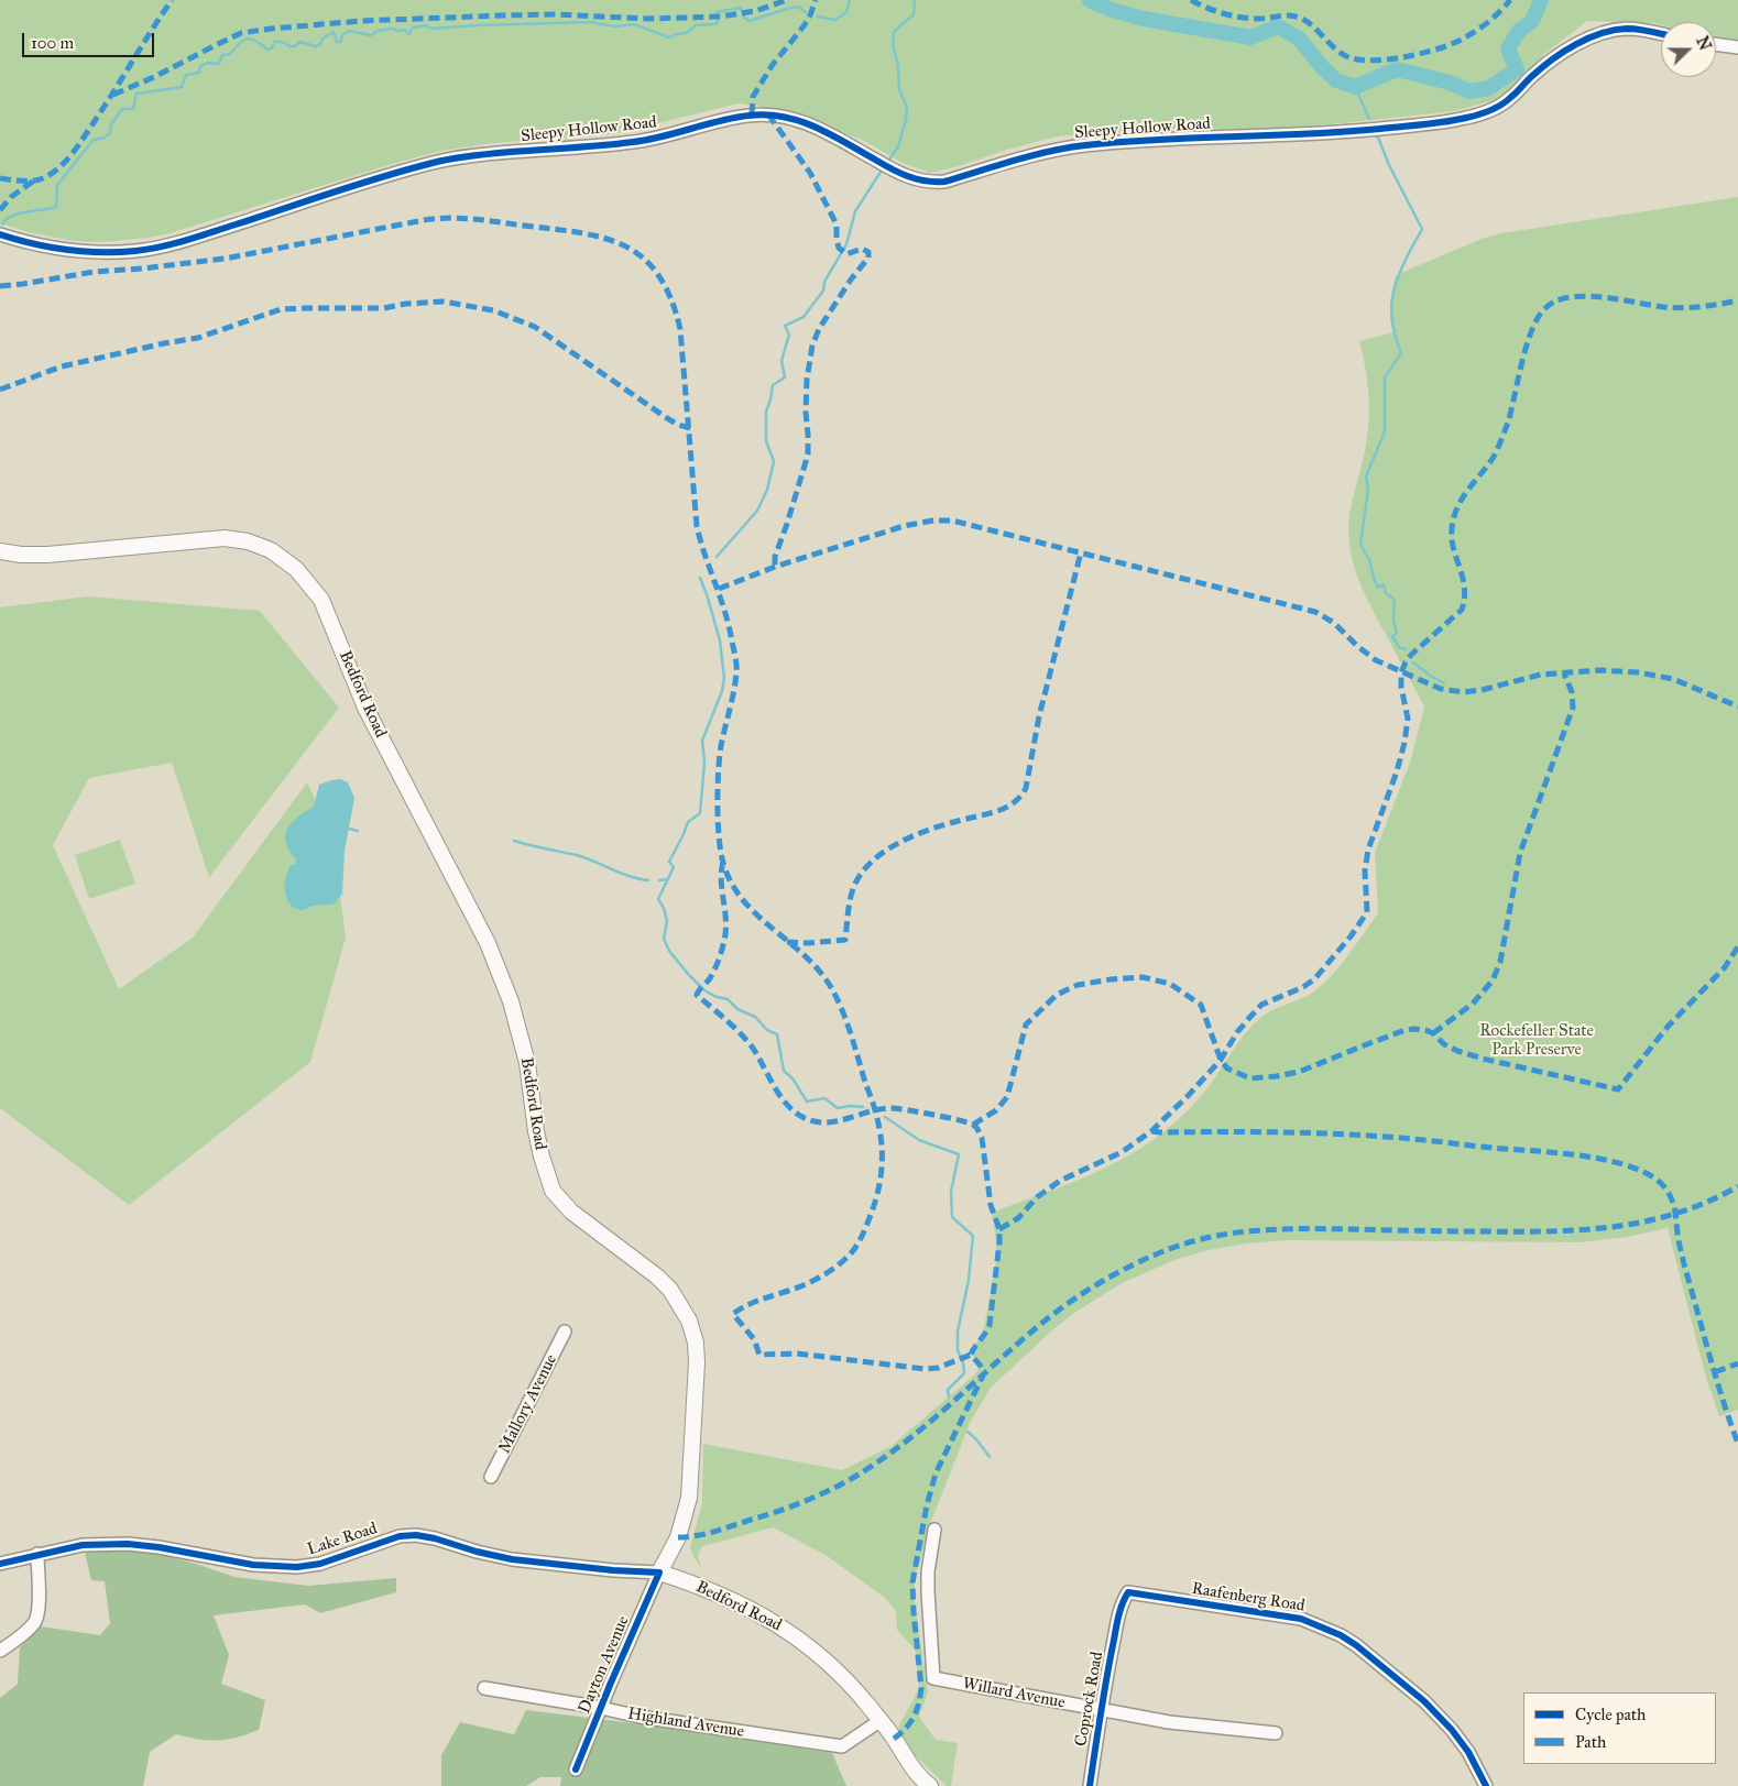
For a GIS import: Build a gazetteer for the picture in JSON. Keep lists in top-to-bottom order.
{
  "streets": {
    "main road": ["Bedford Road"],
    "street": [
      "Sleepy Hollow Road",
      "Mallory Avenue",
      "Lake Road",
      "Raafenberg Road",
      "Dayton Avenue",
      "Willard Avenue",
      "Coprock Road",
      "Highland Avenue"
    ]
  },
  "crossings": [
    ["Bedford Road", "Lake Road"],
    ["Bedford Road", "Dayton Avenue"],
    ["Bedford Road", "Highland Avenue"],
    ["Lake Road", "Dayton Avenue"],
    ["Raafenberg Road", "Coprock Road"],
    ["Dayton Avenue", "Highland Avenue"],
    ["Willard Avenue", "Coprock Road"]
  ],
  "parks": ["Rockefeller State Park Preserve"],
  "legend": ["Cycle path", "Path"],
  "scale_bar": "100 m",
  "north": "right"
}
